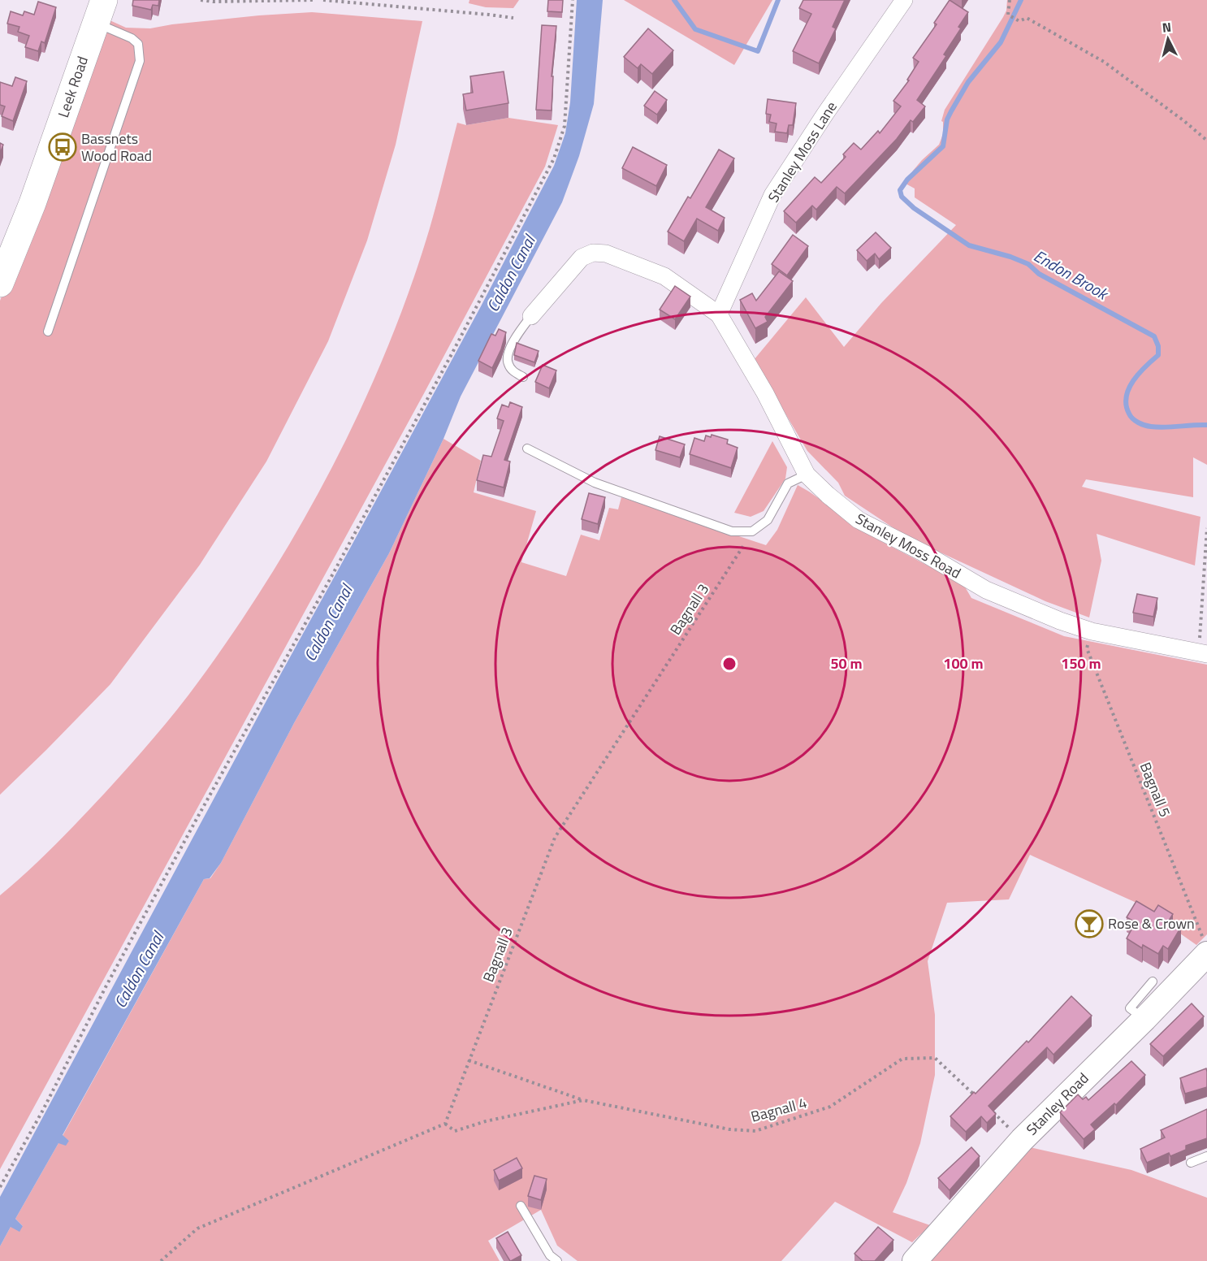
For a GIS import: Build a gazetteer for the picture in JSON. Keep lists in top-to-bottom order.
{
  "streets": {
    "highway": ["Leek Road"],
    "street": ["Stanley Moss Lane", "Stanley Moss Road", "Stanley Road"],
    "path": ["Bagnall 3", "Bagnall 5", "Bagnall 4"]
  },
  "crossings": [
    ["Stanley Moss Lane", "Stanley Moss Road"],
    ["Stanley Moss Road", "Bagnall 5"],
    ["Bagnall 3", "Bagnall 4"],
    ["Bagnall 5", "Stanley Road"]
  ],
  "water": ["Caldon Canal", "Endon Brook"],
  "places": {
    "bus stop": ["Bassnets Wood Road"],
    "bar": ["Rose & Crown"]
  },
  "north": "top",
  "rings": ["50 m", "100 m", "150 m"]
}
